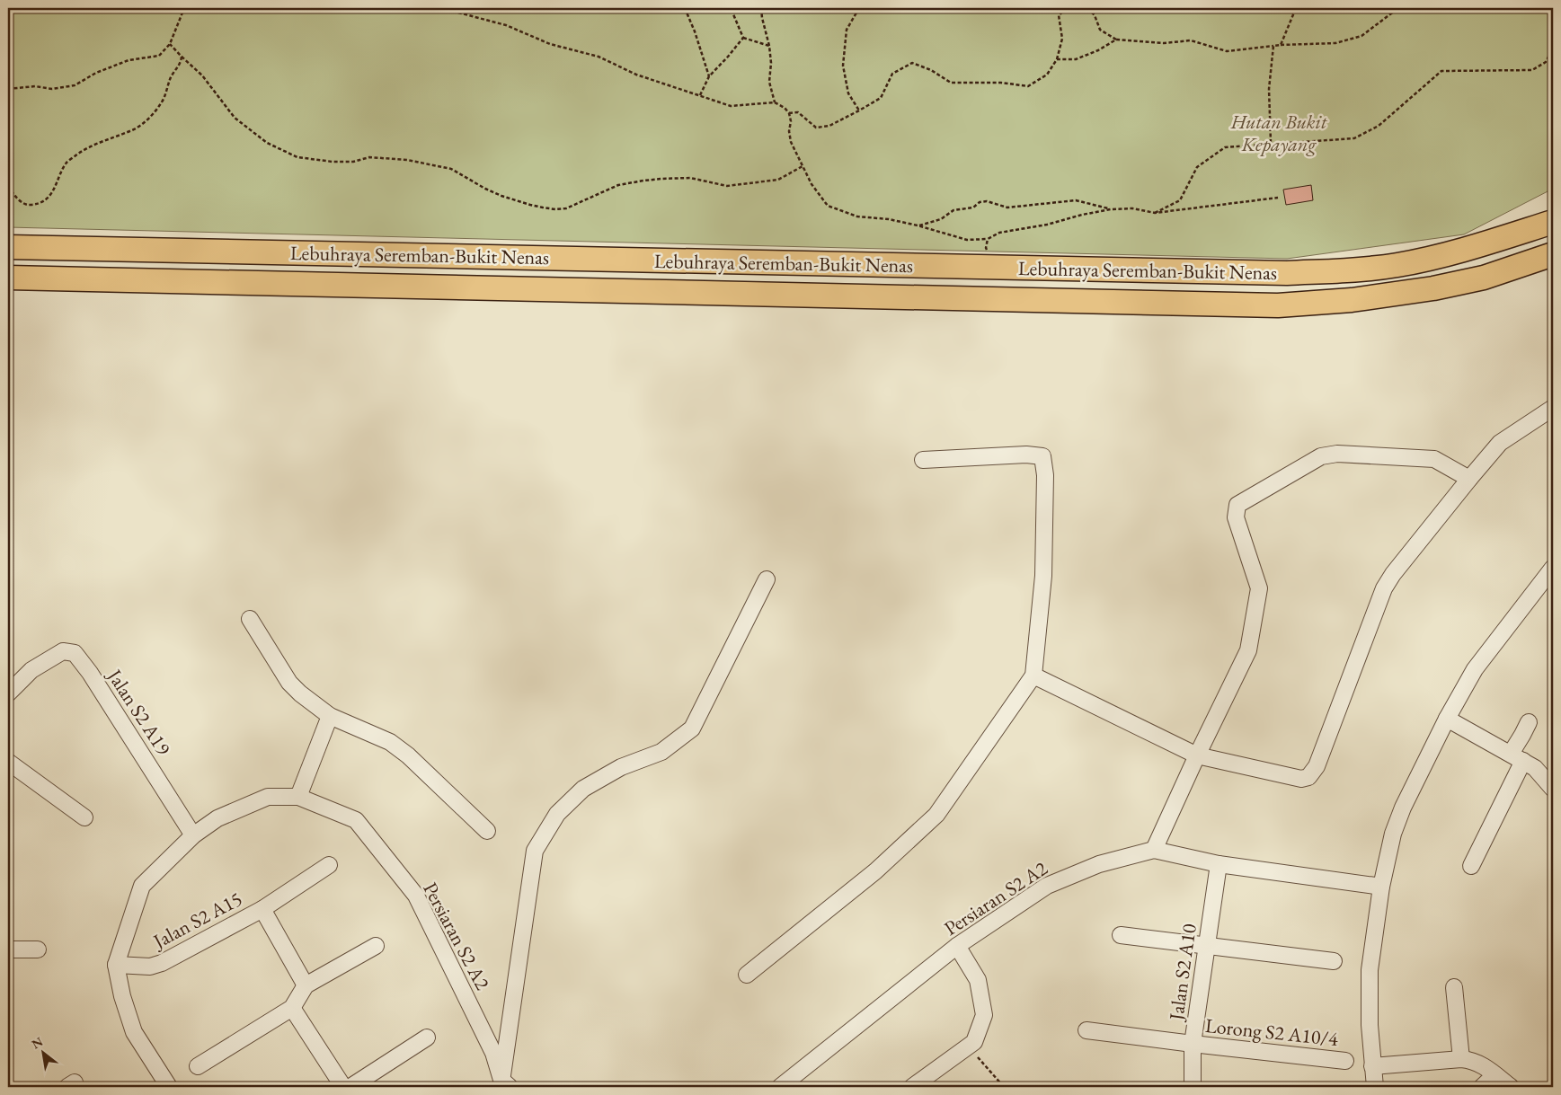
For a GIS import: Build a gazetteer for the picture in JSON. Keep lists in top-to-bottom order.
{
  "streets": {
    "highway": ["Lebuhraya Seremban-Bukit Nenas"],
    "street": [
      "Jalan S2 A19",
      "Persiaran S2 A2",
      "Jalan S2 A15",
      "Jalan S2 A10",
      "Lorong S2 A10/4"
    ]
  },
  "crossings": [
    ["Jalan S2 A19", "Persiaran S2 A2"],
    ["Persiaran S2 A2", "Jalan S2 A15"],
    ["Persiaran S2 A2", "Jalan S2 A10"],
    ["Jalan S2 A10", "Lorong S2 A10/4"]
  ],
  "parks": ["Hutan Bukit Kepayang"],
  "north": "top left"
}
